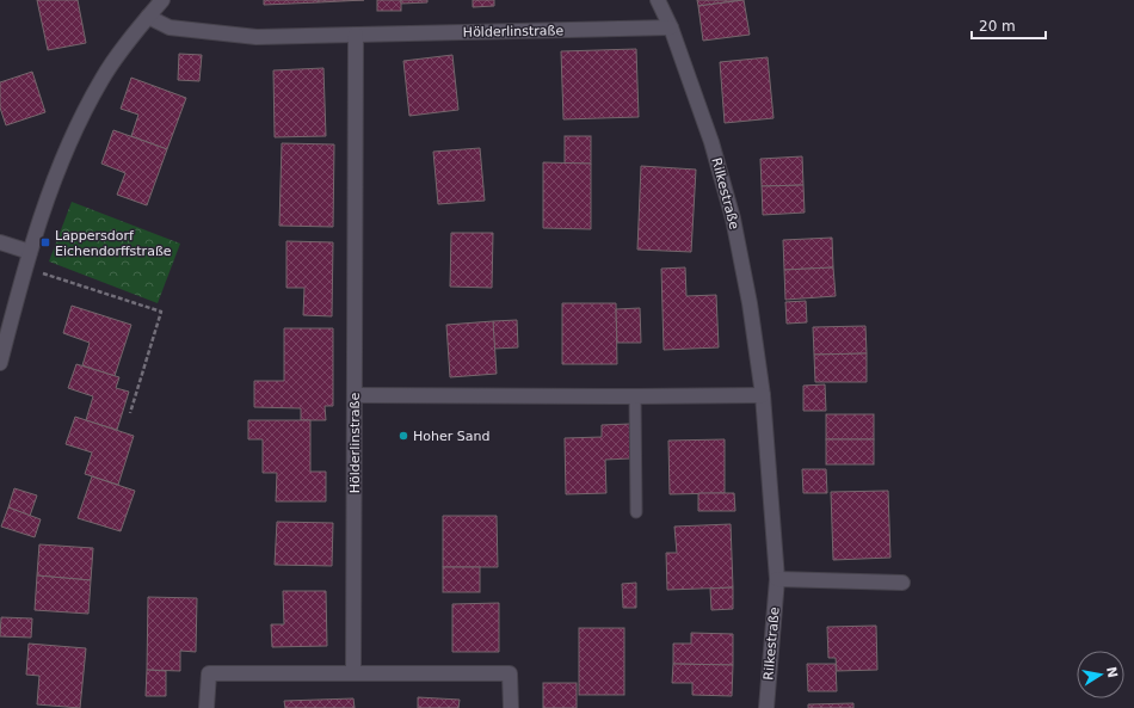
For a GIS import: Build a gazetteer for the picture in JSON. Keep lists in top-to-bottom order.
{
  "streets": {
    "street": ["Hölderlinstraße", "Rilkestraße"]
  },
  "crossings": [
    ["Hölderlinstraße", "Rilkestraße"]
  ],
  "places": {
    "transit": ["Lappersdorf Eichendorffstraße"],
    "other": ["Hoher Sand"]
  },
  "scale_bar": "20 m",
  "north": "right"
}
